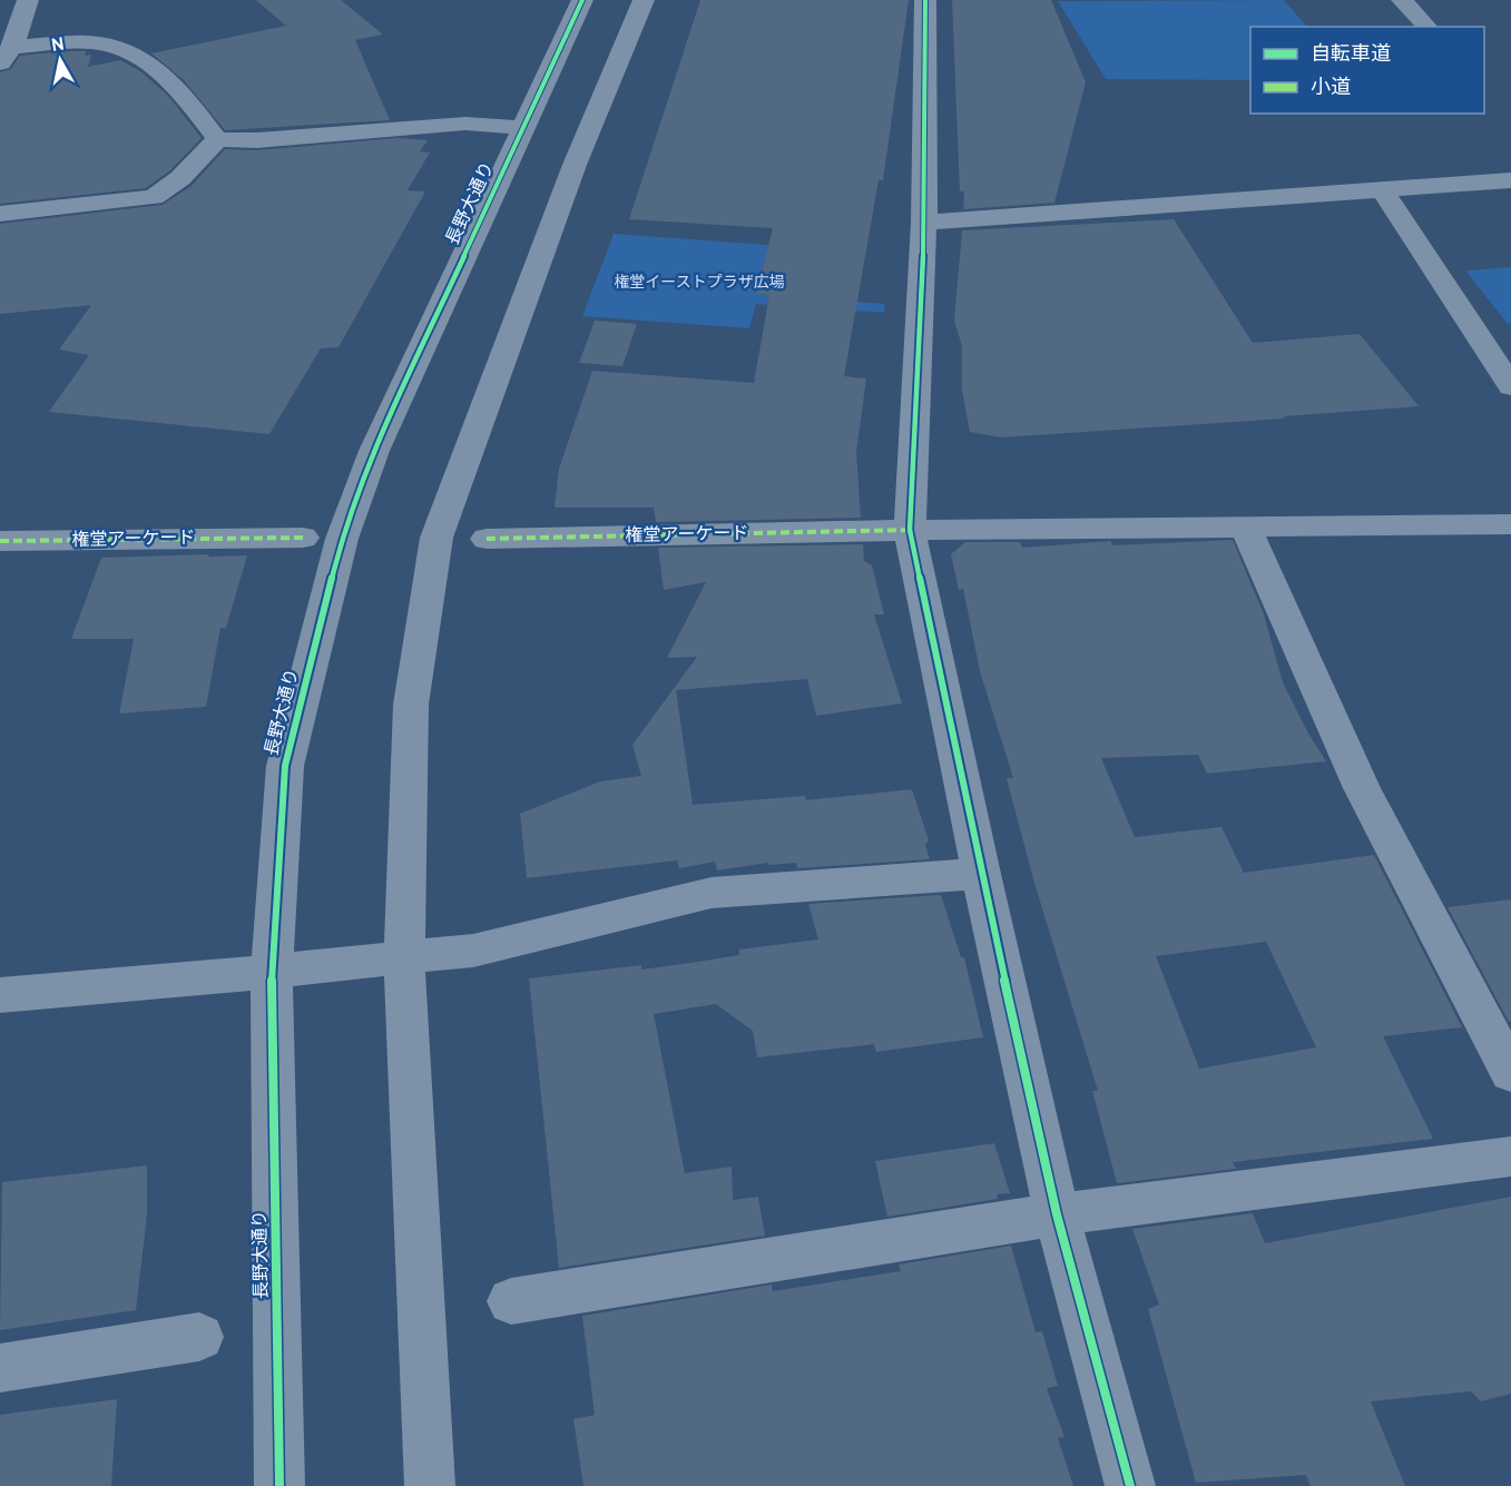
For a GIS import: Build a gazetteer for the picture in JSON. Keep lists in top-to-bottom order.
{
  "streets": {
    "street": ["長野大通り", "権堂アーケード"]
  },
  "parks": ["権堂イーストプラザ広場"],
  "legend": ["自転車道", "小道"],
  "north": "top"
}
